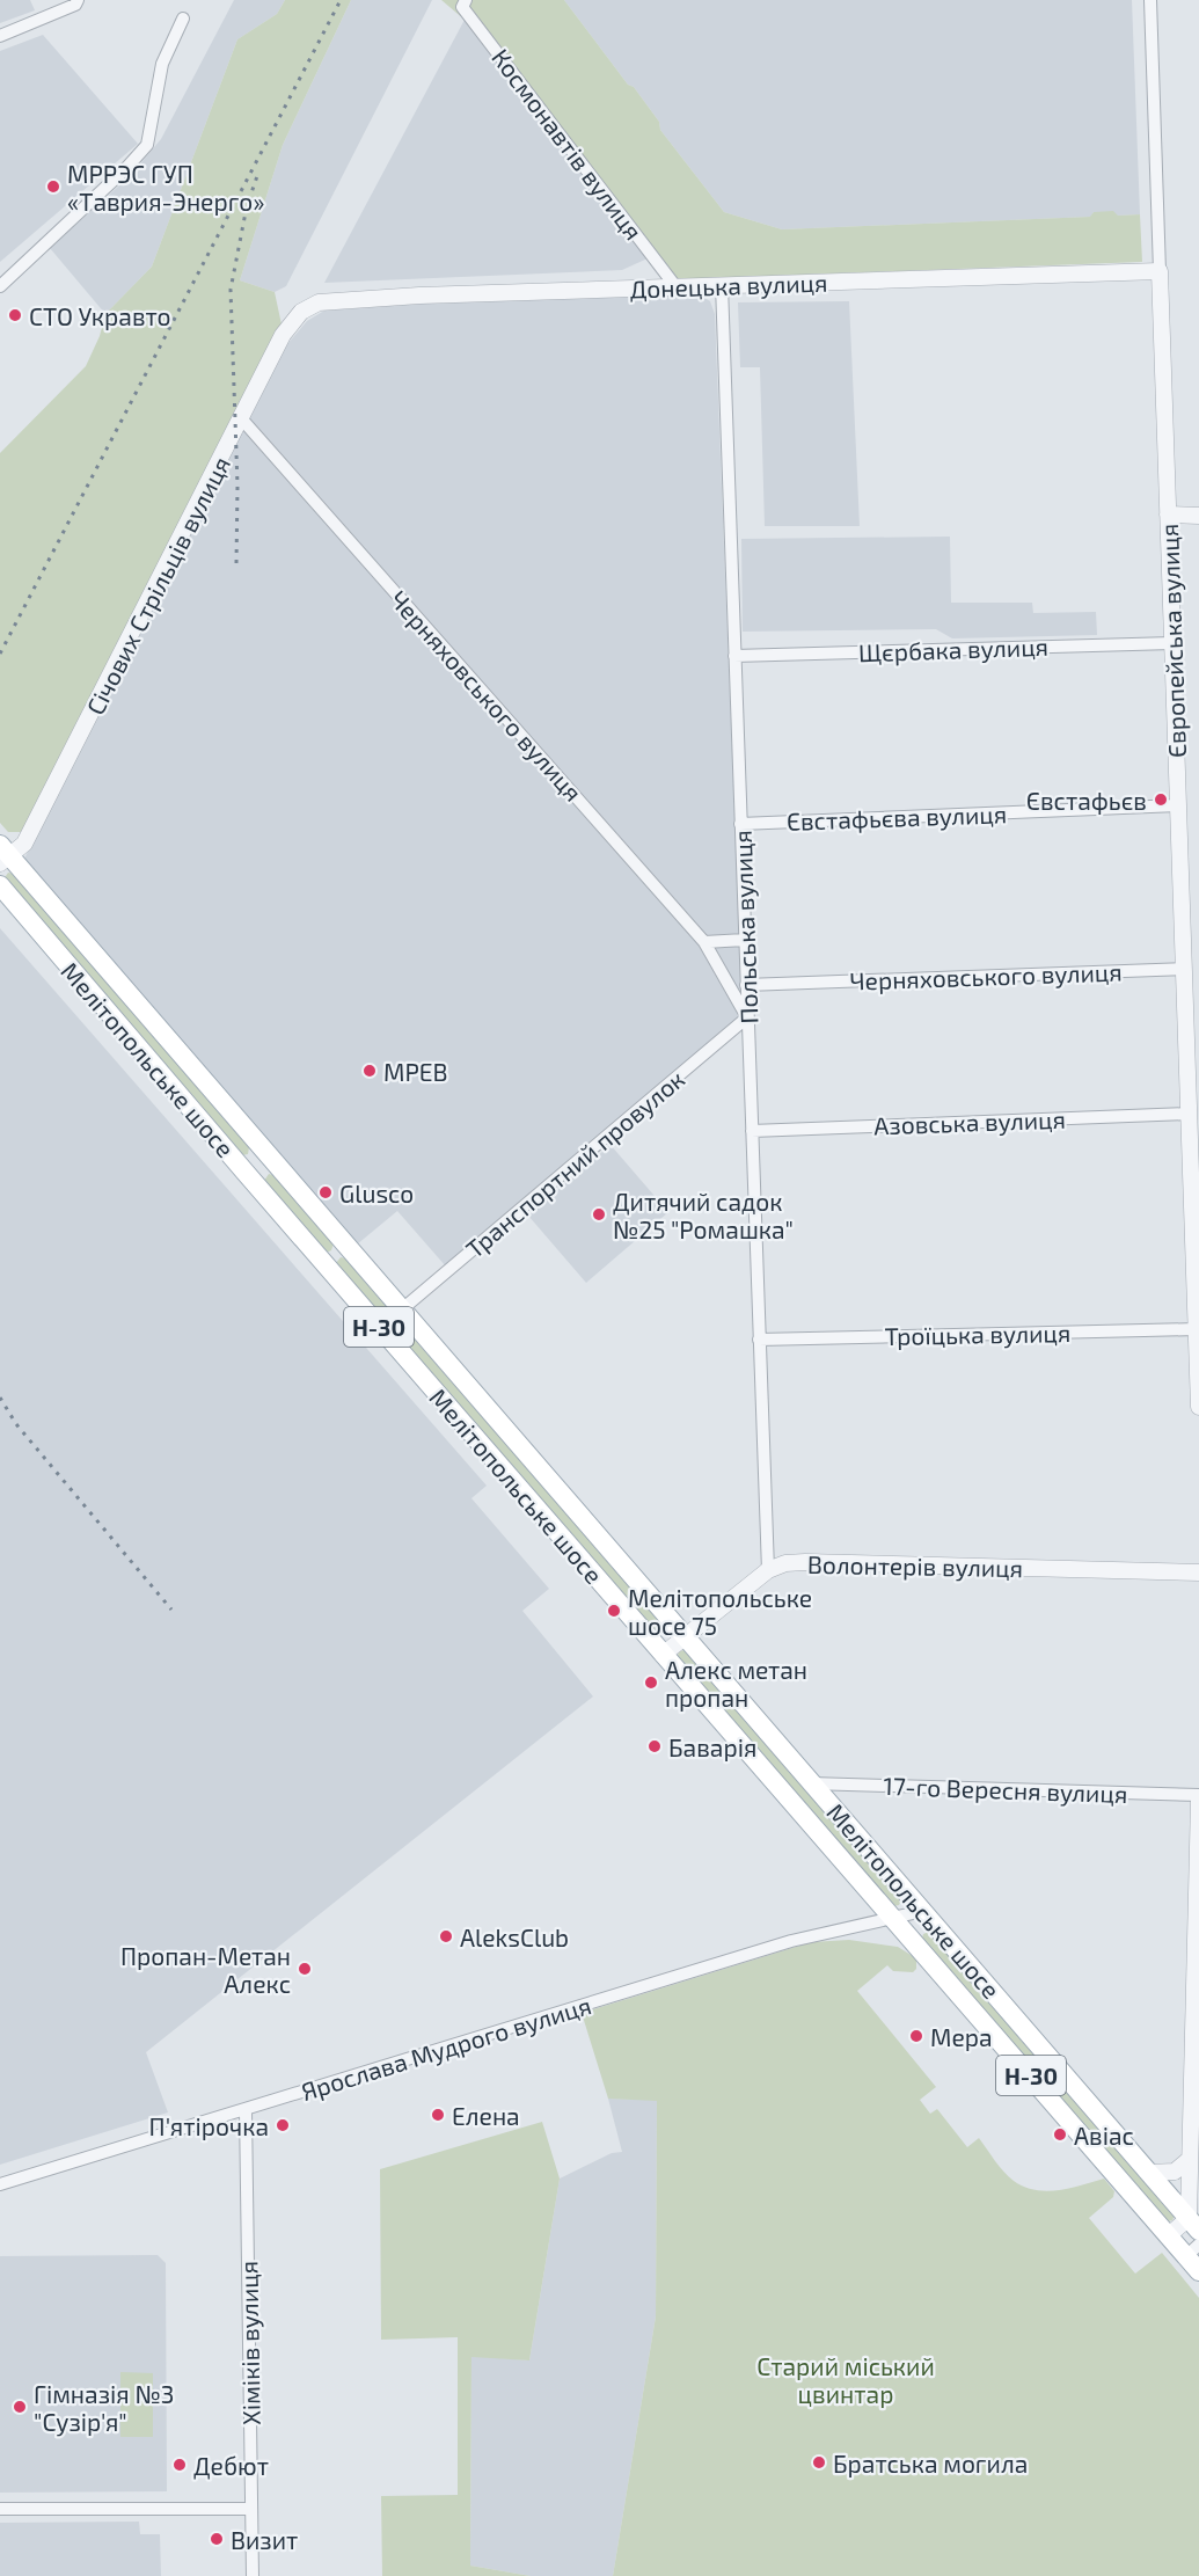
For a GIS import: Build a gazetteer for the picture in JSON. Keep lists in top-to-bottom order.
{
  "streets": {
    "main road": ["Мелітопольське шосе", "Н-30"],
    "street": [
      "Космонавтів вулиця",
      "Донецька вулиця",
      "Січових Стрільців вулиця",
      "Європейська вулиця",
      "Щєрбака вулиця",
      "Черняховського вулиця",
      "Євстафьєва вулиця",
      "Польська вулиця",
      "Азовська вулиця",
      "Транспортний провулок",
      "Троїцька вулиця",
      "Волонтерів вулиця",
      "17-го Вересня вулиця",
      "Ярослава Мудрого вулиця",
      "Хіміків вулиця"
    ]
  },
  "crossings": [
    ["Космонавтів вулиця", "Донецька вулиця"],
    ["Донецька вулиця", "Січових Стрільців вулиця"],
    ["Донецька вулиця", "Європейська вулиця"],
    ["Донецька вулиця", "Польська вулиця"],
    ["Січових Стрільців вулиця", "Черняховського вулиця"],
    ["Січових Стрільців вулиця", "Мелітопольське шосе"],
    ["Європейська вулиця", "Щєрбака вулиця"],
    ["Європейська вулиця", "Черняховського вулиця"],
    ["Європейська вулиця", "Євстафьєва вулиця"],
    ["Європейська вулиця", "Азовська вулиця"],
    ["Європейська вулиця", "Троїцька вулиця"],
    ["Щєрбака вулиця", "Польська вулиця"],
    ["Черняховського вулиця", "Польська вулиця"],
    ["Черняховського вулиця", "Транспортний провулок"],
    ["Євстафьєва вулиця", "Польська вулиця"],
    ["Польська вулиця", "Азовська вулиця"],
    ["Польська вулиця", "Транспортний провулок"],
    ["Польська вулиця", "Троїцька вулиця"],
    ["Польська вулиця", "Волонтерів вулиця"],
    ["Мелітопольське шосе", "Транспортний провулок"],
    ["Мелітопольське шосе", "Волонтерів вулиця"],
    ["Мелітопольське шосе", "17-го Вересня вулиця"],
    ["Мелітопольське шосе", "Ярослава Мудрого вулиця"],
    ["Ярослава Мудрого вулиця", "Хіміків вулиця"]
  ],
  "parks": ["Старий міський цвинтар"],
  "places": [
    "МРРЭС ГУП «Таврия-Энерго»",
    "СТО Укравто",
    "Євстафьєв",
    "МРЕВ",
    "Glusco",
    "Дитячий садок №25 \"Ромашка\"",
    "Мелітопольське шосе 75",
    "Алекс метан пропан",
    "Баварія",
    "AleksClub",
    "Пропан-Метан Алекс",
    "Мера",
    "Елена",
    "П'ятірочка",
    "Авіас",
    "Гімназія №3 \"Сузір'я\"",
    "Братська могила",
    "Дебют",
    "Визит"
  ]
}
